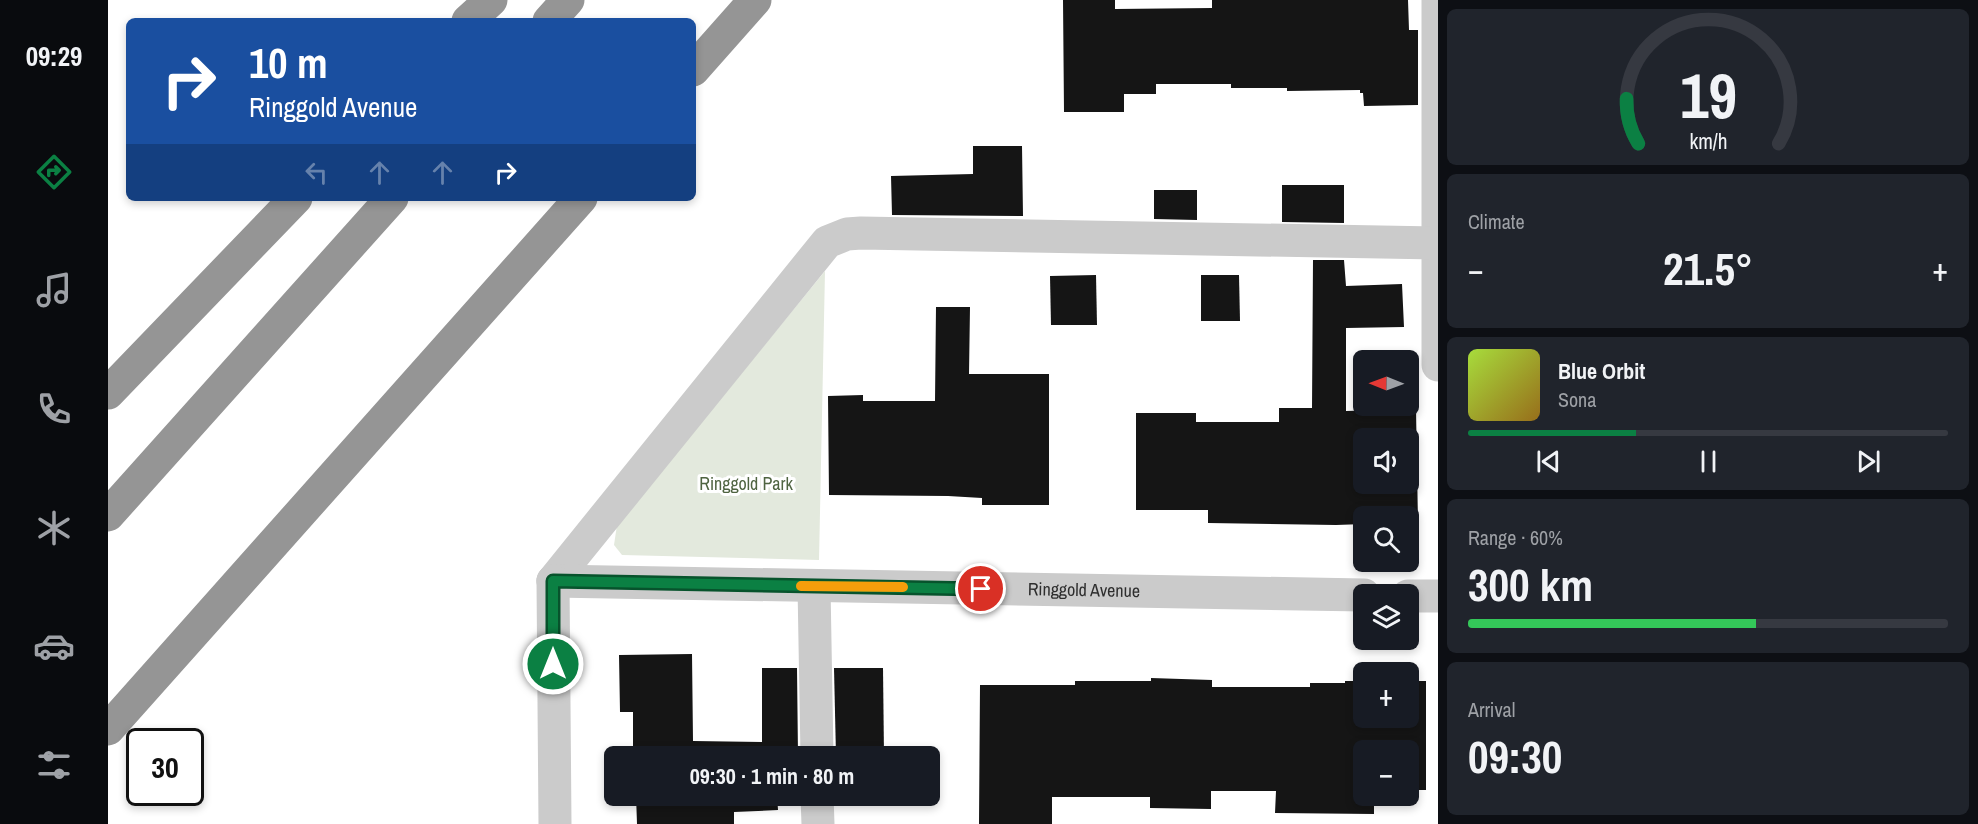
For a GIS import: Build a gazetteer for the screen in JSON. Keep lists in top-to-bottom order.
{
  "streets": {
    "street": ["Ringgold Avenue"]
  },
  "parks": ["Ringgold Park"],
  "north": "left",
  "page": {
    "tabs": "09:29",
    "turn": ["10 m", "Ringgold Avenue"],
    "tile": [
      "Climate",
      ["Range · 60%", "300 km"],
      ["Arrival", "09:30"]
    ],
    "heat": ["−", "21.5°", "+"],
    "song": ["Blue Orbit", "Sona"],
    "map_buttons": ["+", "−"],
    "limit": "30",
    "trip": "09:30 · 1 min · 80 m",
    "gauge": ["19", "km/h"]
  }
}
